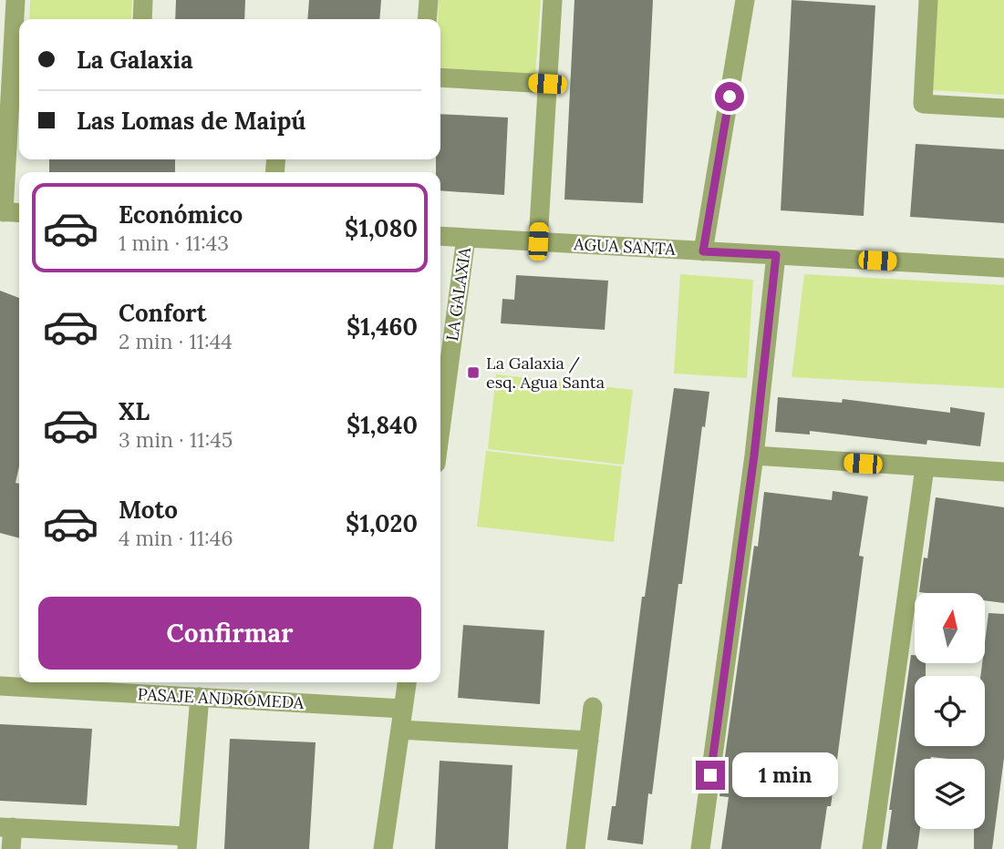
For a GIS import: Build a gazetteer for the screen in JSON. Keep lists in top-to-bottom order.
{
  "streets": {
    "street": ["AGUA SANTA", "LA GALAXIA", "PASAJE ANDRÓMEDA"]
  },
  "crossings": [
    ["AGUA SANTA", "LA GALAXIA"]
  ],
  "places": {
    "transit": ["La Galaxia / esq. Agua Santa"]
  },
  "north": "top",
  "page": {
    "banner": ["La Galaxia", "Las Lomas de Maipú"],
    "list": [
      {
        "name": "Económico",
        "note": "1 min · 11:43",
        "value": "$1,080"
      },
      {
        "name": "Confort",
        "note": "2 min · 11:44",
        "value": "$1,460"
      },
      {
        "name": "XL",
        "note": "3 min · 11:45",
        "value": "$1,840"
      },
      {
        "name": "Moto",
        "note": "4 min · 11:46",
        "value": "$1,020"
      }
    ],
    "buttons": "Confirmar",
    "bubble": "1 min"
  }
}
